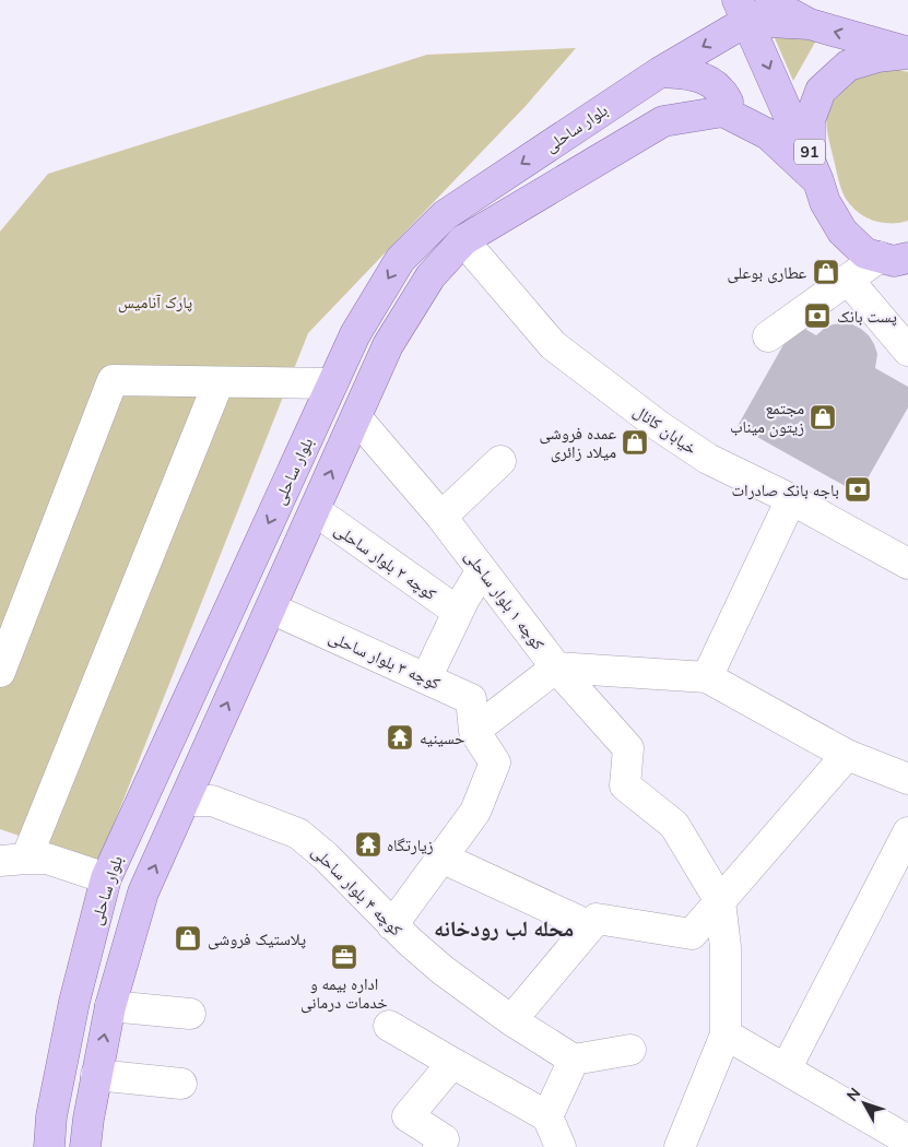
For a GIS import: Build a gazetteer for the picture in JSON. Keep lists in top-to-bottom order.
{
  "streets": {
    "main road": ["بلوار ساحلی", "91"],
    "street": [
      "خیابان کانال",
      "کوچه ۲ بلوار ساحلی",
      "کوچه ۱ بلوار ساحلی",
      "کوچه ۳ بلوار ساحلی",
      "کوچه ۴ بلوار ساحلی"
    ]
  },
  "crossings": [
    ["بلوار ساحلی", "91"]
  ],
  "districts": ["محله لب رودخانه"],
  "parks": ["پارک آنامیس"],
  "places": {
    "shop": [
      "عطاری بوعلی",
      "مجتمع زیتون میناب",
      "عمده فروشی میلاد زائری",
      "پلاستیک فروشی"
    ],
    "bank": ["پست بانک", "باجه بانک صادرات"],
    "temple": ["حسینیه", "زیارتگاه"],
    "office": ["اداره بیمه و خدمات درمانی"]
  },
  "north": "top left"
}
